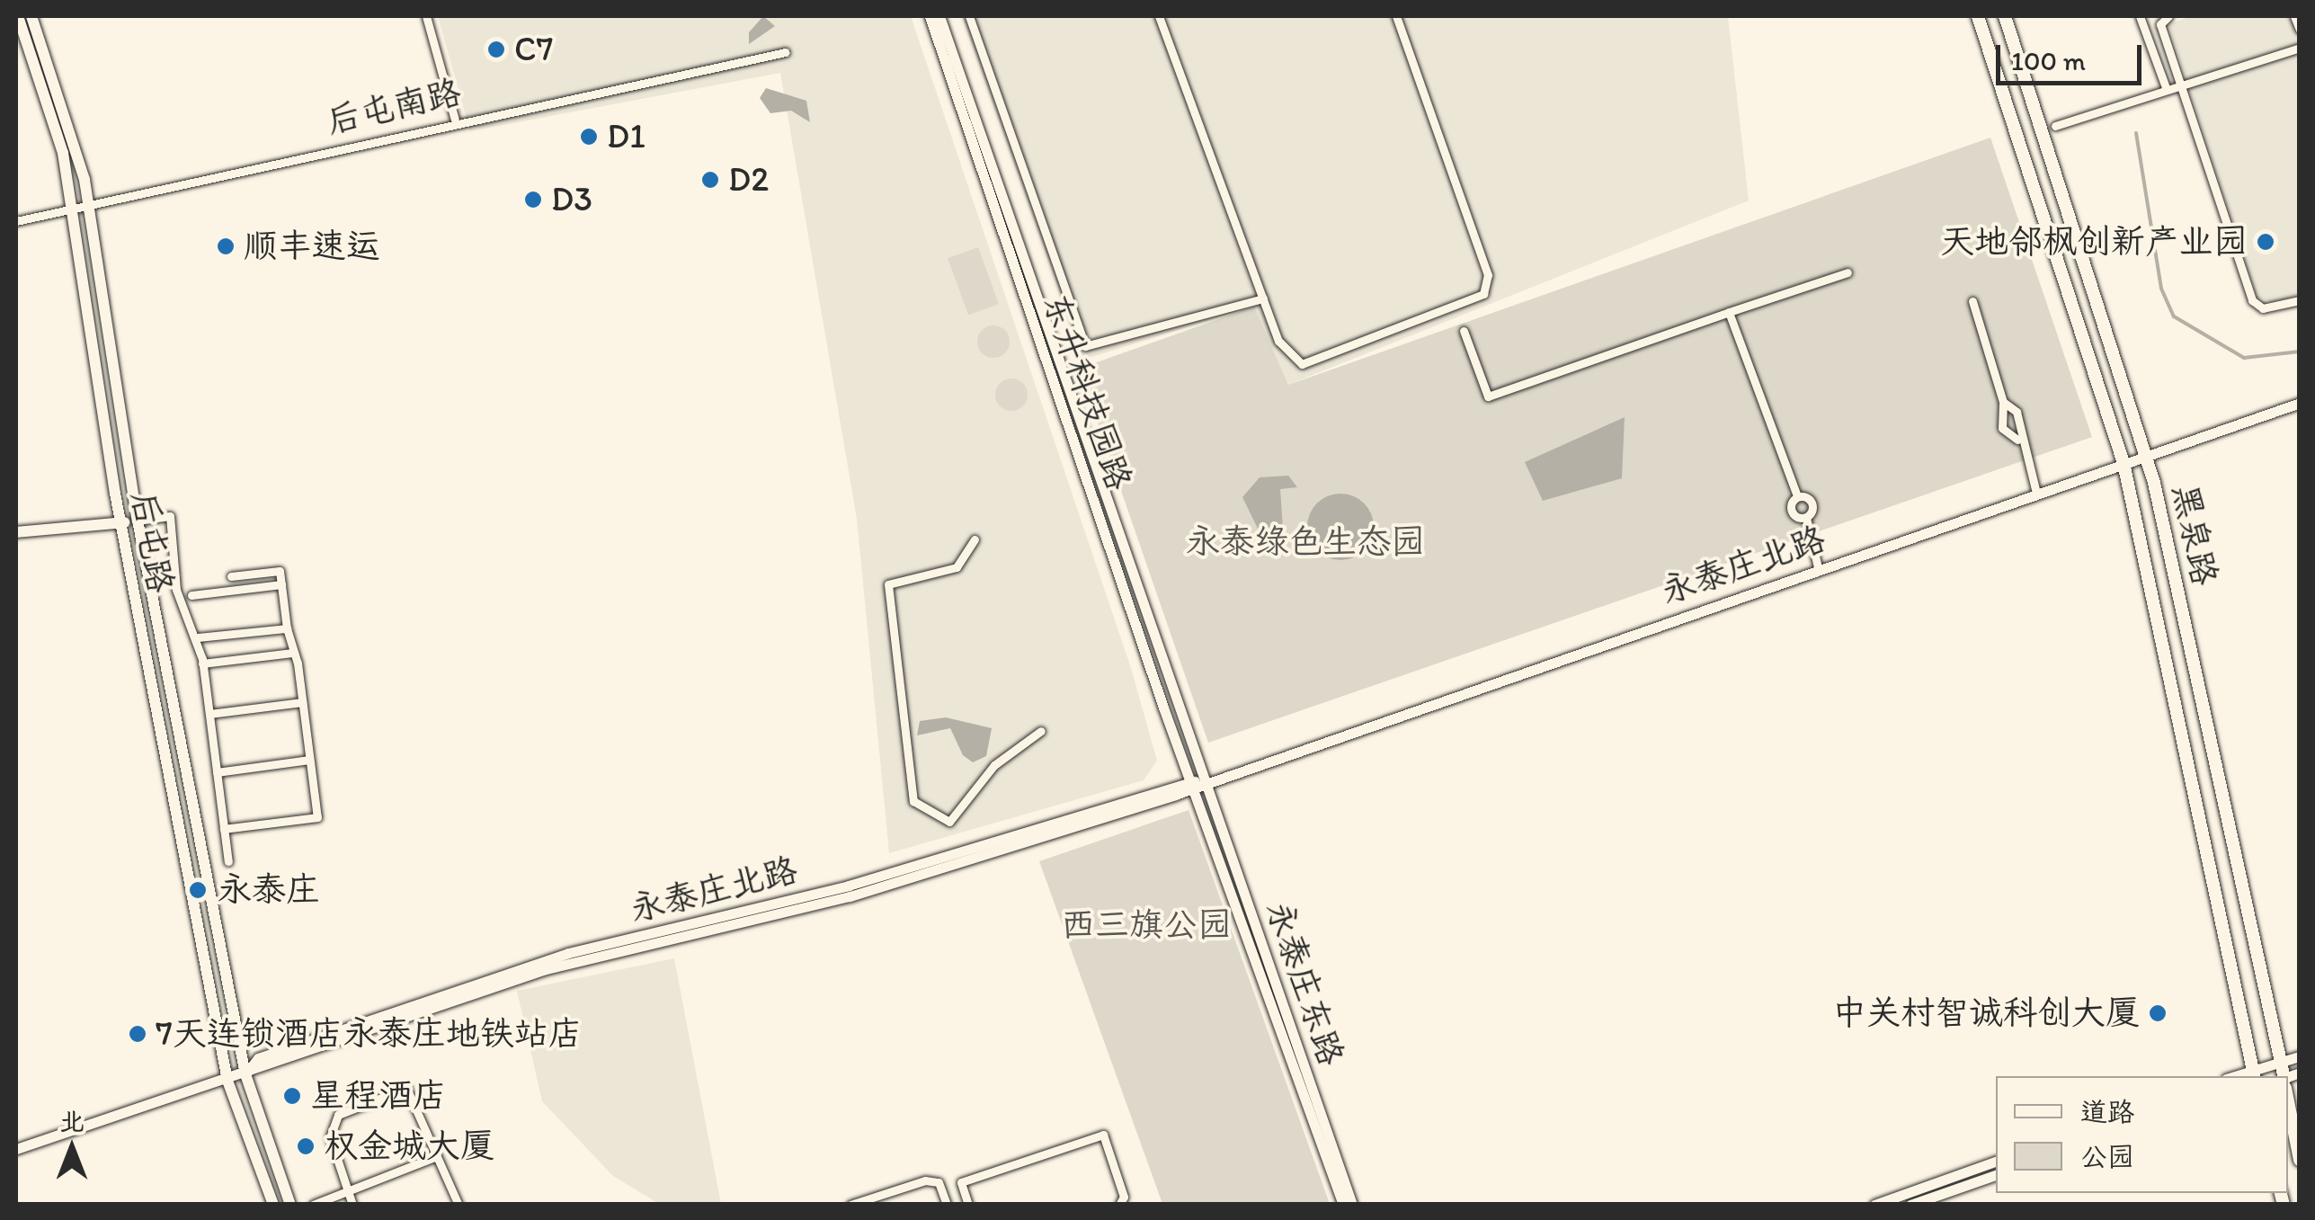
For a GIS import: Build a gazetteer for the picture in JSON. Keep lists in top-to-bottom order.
{
  "streets": {
    "main road": ["黑泉路", "后屯路"],
    "street": [
      "后屯南路",
      "东升科技园路",
      "永泰庄北路",
      "永泰庄东路"
    ]
  },
  "crossings": [
    ["后屯南路", "后屯路"],
    ["东升科技园路", "永泰庄北路"],
    ["东升科技园路", "永泰庄东路"],
    ["黑泉路", "永泰庄北路"],
    ["后屯路", "永泰庄北路"],
    ["永泰庄北路", "永泰庄东路"]
  ],
  "parks": ["永泰绿色生态园", "西三旗公园"],
  "places": [
    "C7",
    "D1",
    "D2",
    "D3",
    "天地邻枫创新产业园",
    "顺丰速运",
    "永泰庄",
    "中关村智诚科创大厦",
    "7天连锁酒店永泰庄地铁站店",
    "星程酒店",
    "权金城大厦"
  ],
  "legend": ["道路", "公园"],
  "scale_bar": "100 m",
  "north": "top"
}
